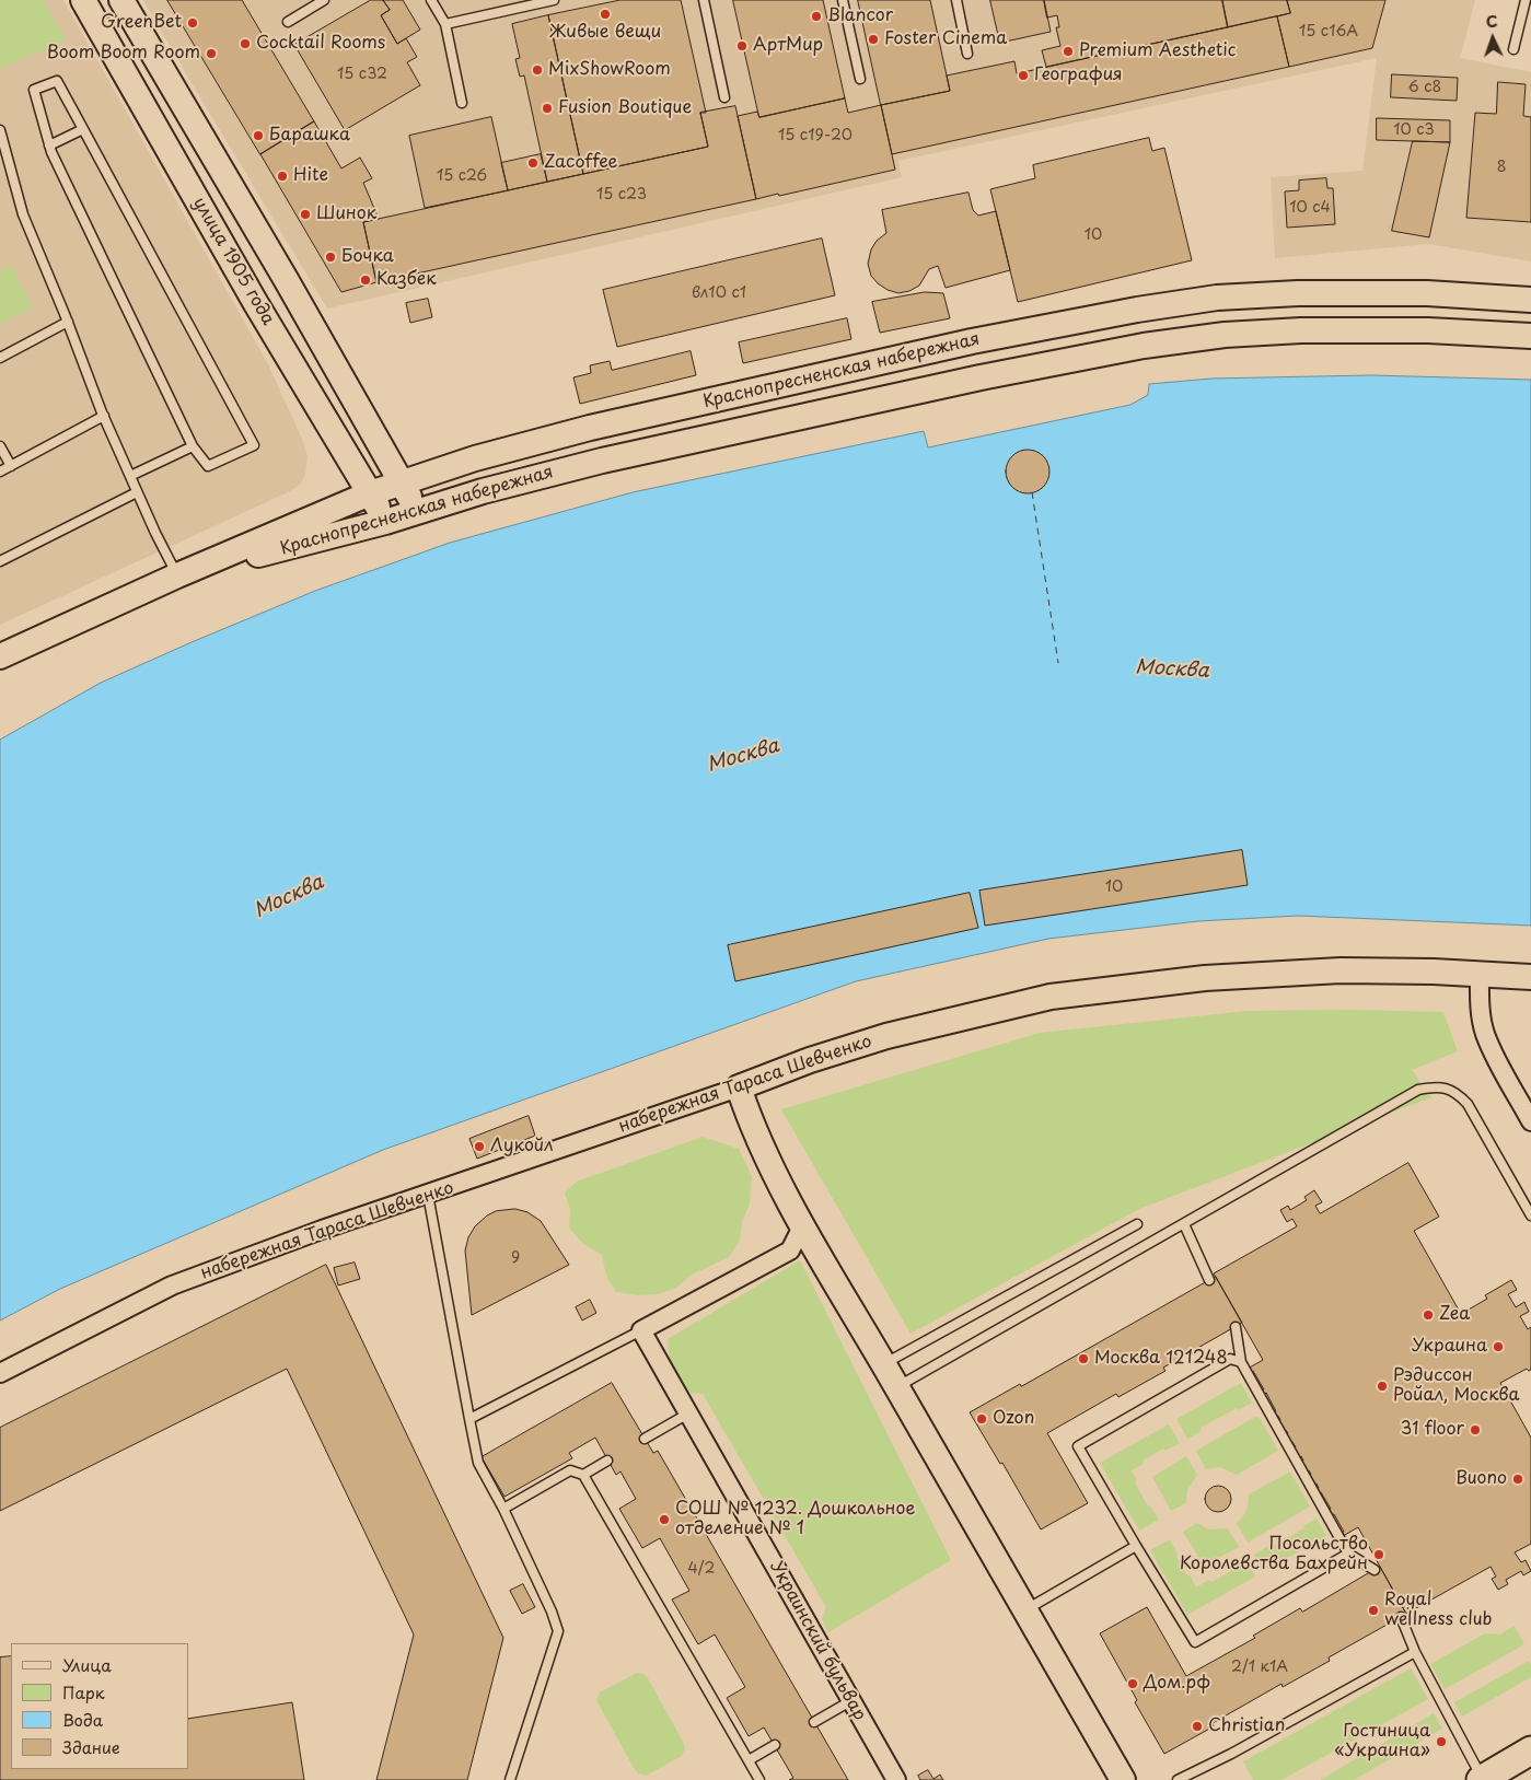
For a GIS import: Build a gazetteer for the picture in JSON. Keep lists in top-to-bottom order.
{
  "streets": {
    "main road": ["улица 1905 года", "Краснопресненская набережная", "набережная Тараса Шевченко"],
    "street": ["Украинский бульвар"]
  },
  "crossings": [
    ["улица 1905 года", "Краснопресненская набережная"]
  ],
  "water": ["Москва"],
  "places": [
    "Живые вещи",
    "Blancor",
    "GreenBet",
    "Foster Cinema",
    "Cocktail Rooms",
    "АртМир",
    "Premium Aesthetic",
    "Boom Boom Room",
    "MixShowRoom",
    "География",
    "Fusion Boutique",
    "Барашка",
    "Zacoffee",
    "Hite",
    "Шинок",
    "Бочка",
    "Казбек",
    "Лукойл",
    "Zea",
    "Украина",
    "Москва 121248",
    "Рэдиссон Ройал, Москва",
    "Ozon",
    "31 floor",
    "Buono",
    "СОШ № 1232. Дошкольное отделение № 1",
    "Посольство Королевства Бахрейн",
    "Royal wellness club",
    "Дом.рф",
    "Christian",
    "Гостиница «Украина»"
  ],
  "house_numbers": [
    "15 с16А",
    "15 с32",
    "6 с8",
    "10 с3",
    "15 с19-20",
    "8",
    "15 с26",
    "15 с23",
    "10 с4",
    "10",
    "вл10 с1",
    "10",
    "9",
    "4/2",
    "2/1 к1А"
  ],
  "legend": [
    "Улица",
    "Парк",
    "Вода",
    "Здание"
  ],
  "north": "top"
}
